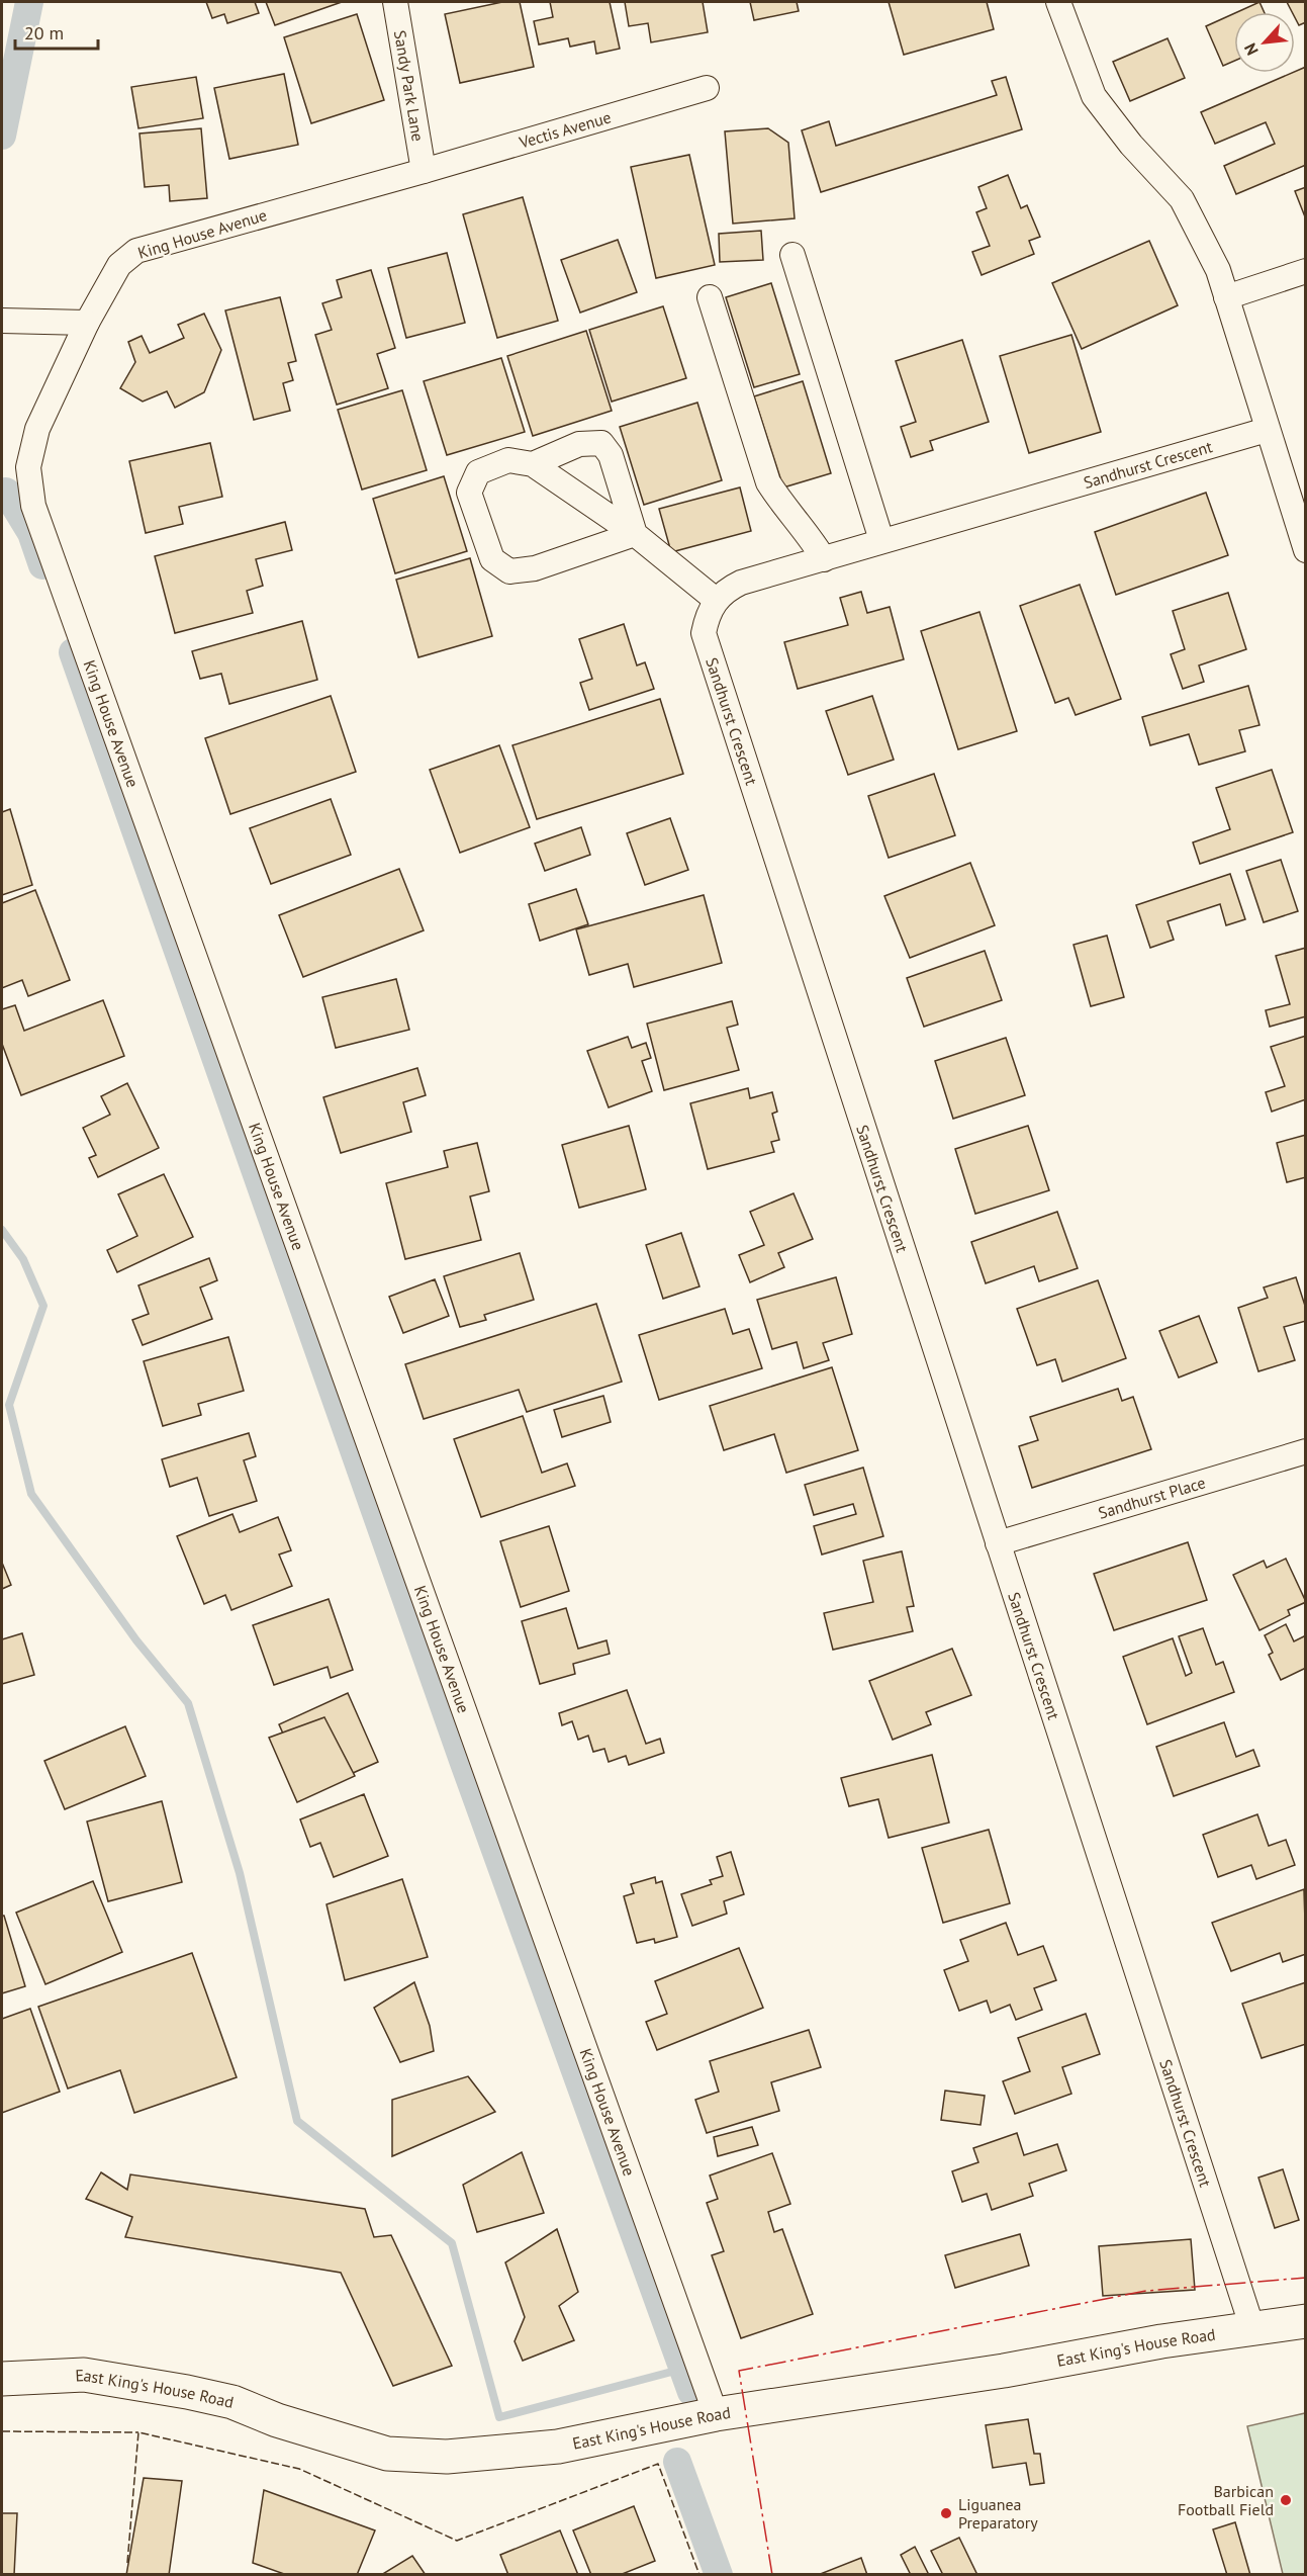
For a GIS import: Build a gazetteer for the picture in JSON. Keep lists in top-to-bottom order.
{
  "streets": {
    "main road": ["East King's House Road"],
    "street": [
      "Sandy Park Lane",
      "Vectis Avenue",
      "King House Avenue",
      "Sandhurst Crescent",
      "Sandhurst Place"
    ]
  },
  "crossings": [
    ["Sandy Park Lane", "Vectis Avenue"],
    ["Sandy Park Lane", "King House Avenue"],
    ["Vectis Avenue", "King House Avenue"],
    ["King House Avenue", "East King's House Road"],
    ["Sandhurst Crescent", "Sandhurst Place"],
    ["Sandhurst Crescent", "East King's House Road"]
  ],
  "places": ["Barbican Football Field", "Liguanea Preparatory"],
  "scale_bar": "20 m",
  "north": "bottom left"
}
